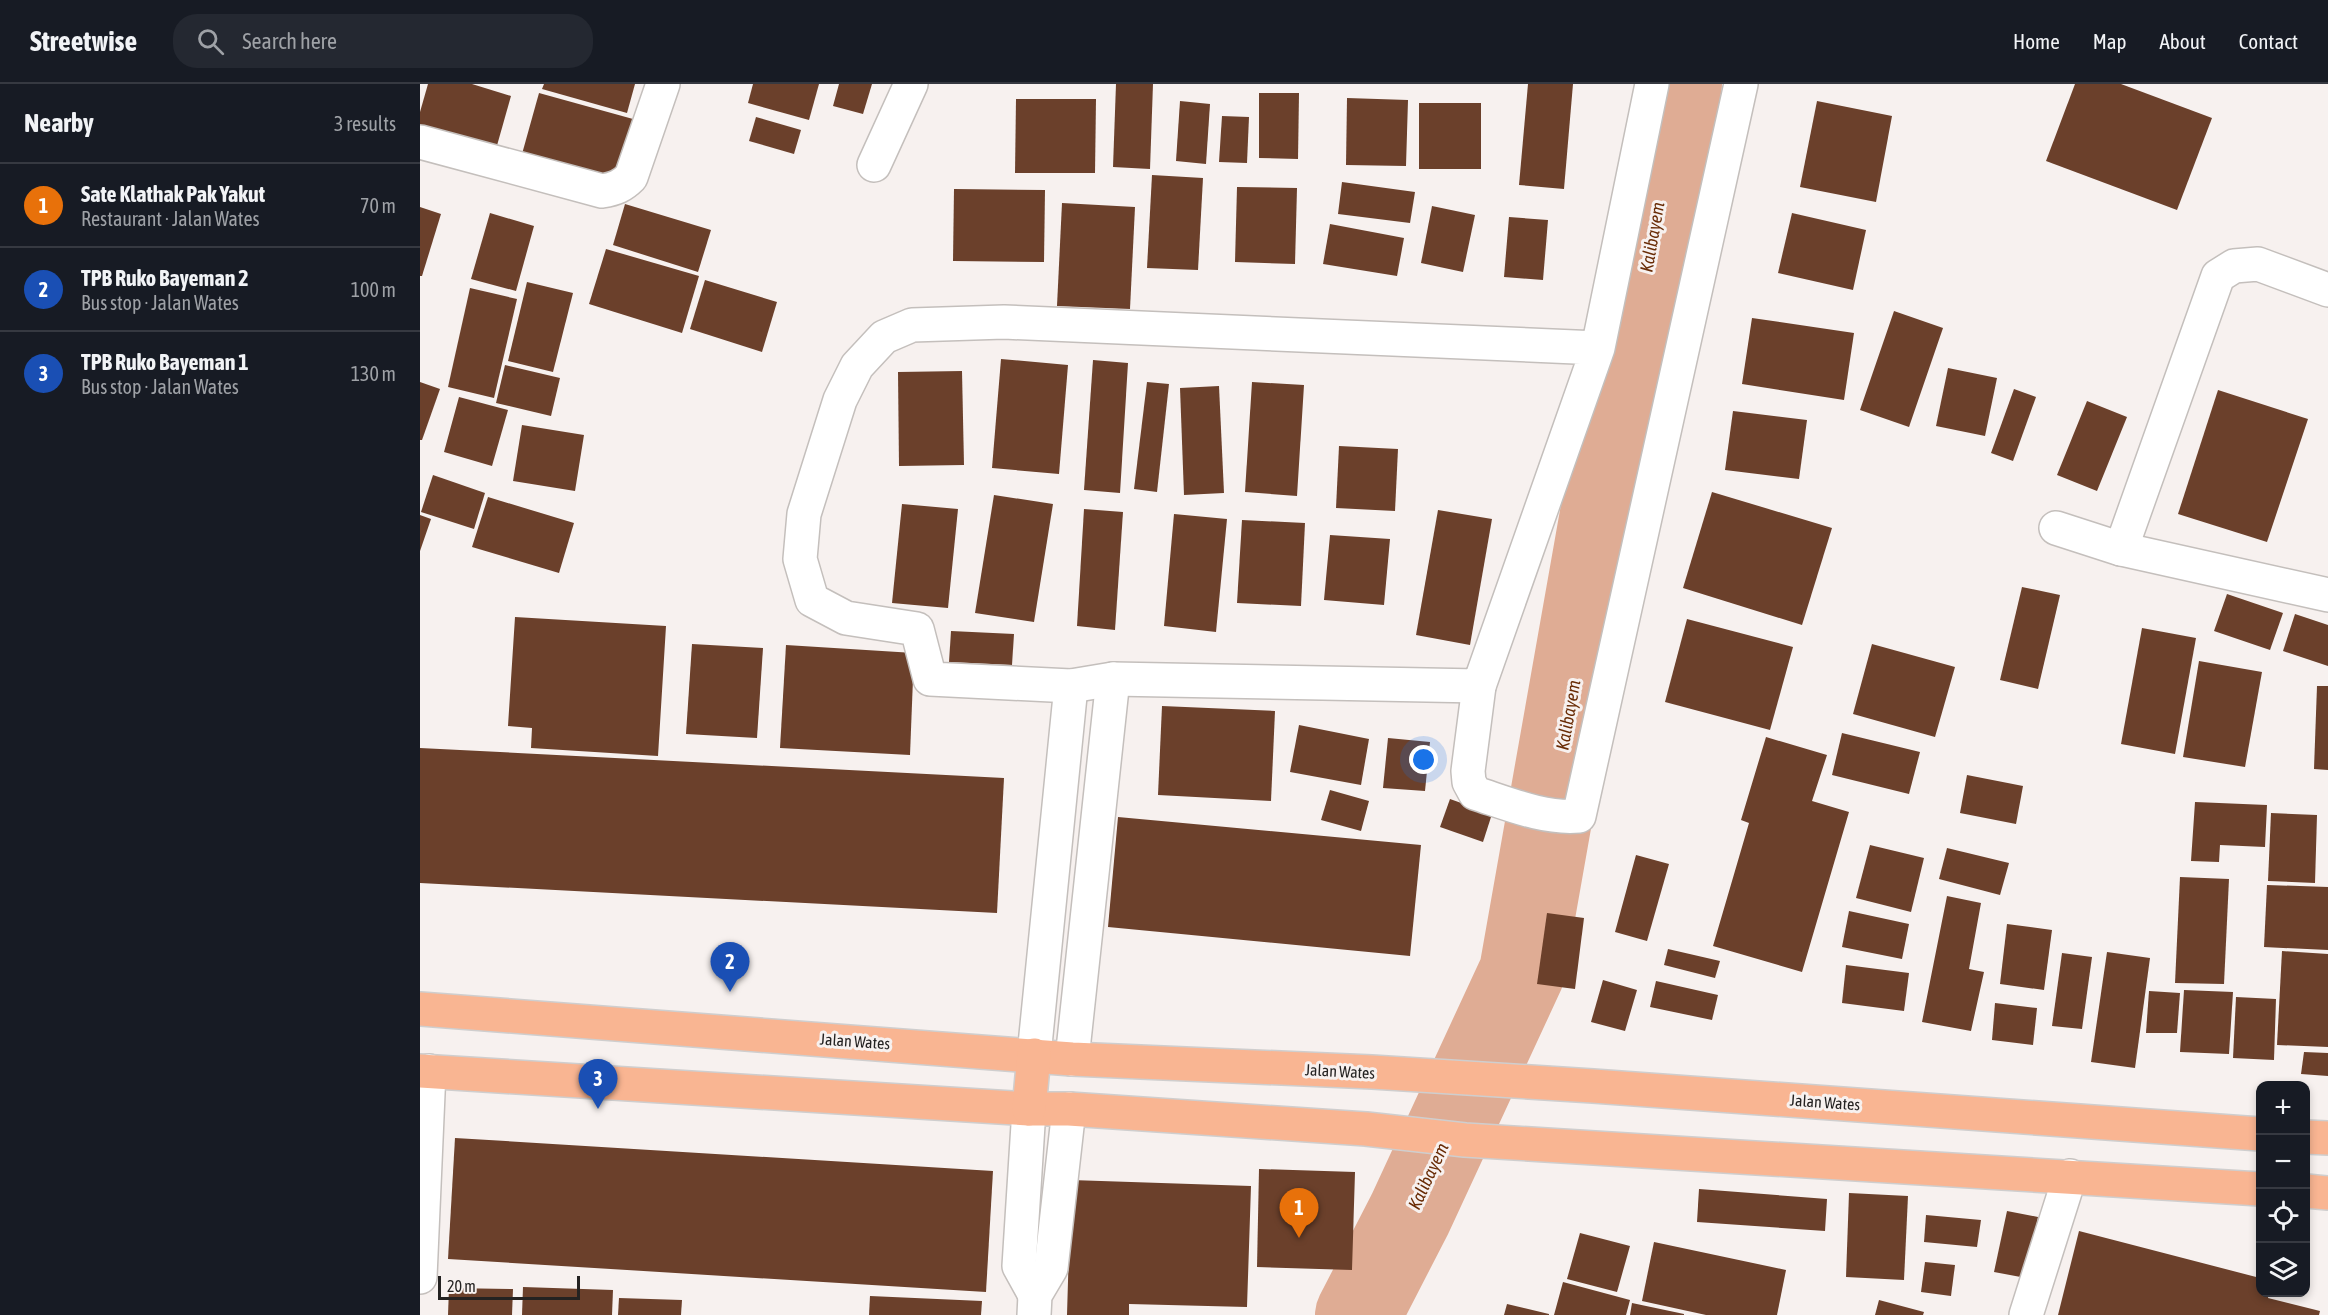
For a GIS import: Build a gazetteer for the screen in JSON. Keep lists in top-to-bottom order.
{
  "streets": {
    "main road": ["Jalan Wates"]
  },
  "water": ["Kalibayem"],
  "scale_bar": "20 m",
  "page": {
    "header": "Streetwise",
    "search": "Search here",
    "nav": [
      "Home",
      "Map",
      "About",
      "Contact"
    ],
    "heading": ["Nearby", "3 results"],
    "list": [
      {
        "mark": "1",
        "name": "Sate Klathak Pak Yakut",
        "note": "Restaurant · Jalan Wates",
        "value": "70 m"
      },
      {
        "mark": "2",
        "name": "TPB Ruko Bayeman 2",
        "note": "Bus stop · Jalan Wates",
        "value": "100 m"
      },
      {
        "mark": "3",
        "name": "TPB Ruko Bayeman 1",
        "note": "Bus stop · Jalan Wates",
        "value": "130 m"
      }
    ],
    "pins": ["2", "3", "1"],
    "map_buttons": ["+", "−"],
    "scale": "20 m"
  }
}
